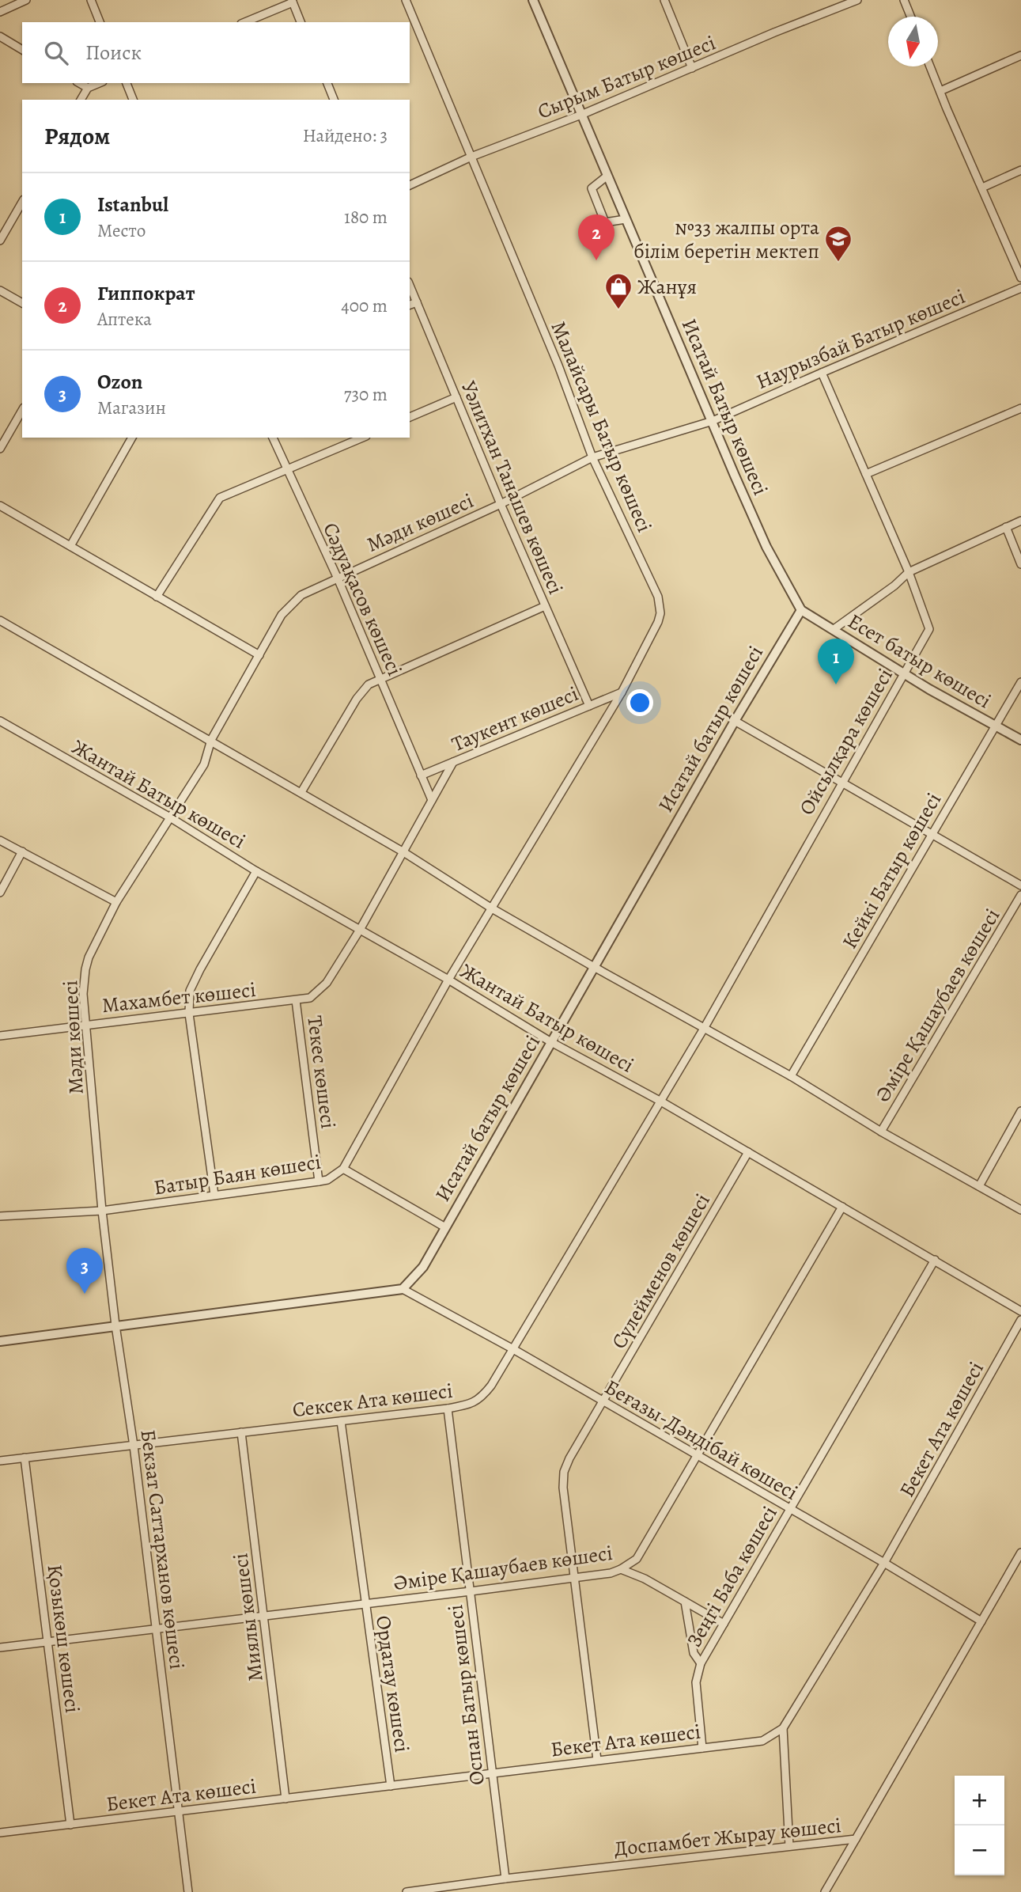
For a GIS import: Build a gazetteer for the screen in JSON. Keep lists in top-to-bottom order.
{
  "streets": {
    "street": [
      "Сырым Батыр көшесі",
      "Наурызбай Батыр көшесі",
      "Исатай Батыр көшесі",
      "Малайсары Батыр көшесі",
      "Уәлитхан Танашев көшесі",
      "Мәди көшесі",
      "Сәдуақасов көшесі",
      "Есет батыр көшесі",
      "Таукент көшесі",
      "Исатай батыр көшесі",
      "Ойсылқара көшесі",
      "Жантай Батыр көшесі",
      "Кейкі Батыр көшесі",
      "Махамбет көшесі",
      "Әміре Қашаубаев көшесі",
      "Текес көшесі",
      "Батыр Баян көшесі",
      "Сүлейменов көшесі",
      "Сексек Ата көшесі",
      "Бекет Ата көшесі",
      "Беғазы-Дәндібай көшесі",
      "Бекзат Саттарханов көшесі",
      "Зеңгі Баба көшесі",
      "Миялы көшесі",
      "Қозыкөш көшесі",
      "Ордатау көшесі",
      "Оспан Батыр көшесі",
      "Доспамбет Жырау көшесі"
    ]
  },
  "crossings": [
    ["Сырым Батыр көшесі", "Исатай Батыр көшесі"],
    ["Сырым Батыр көшесі", "Малайсары Батыр көшесі"],
    ["Наурызбай Батыр көшесі", "Исатай Батыр көшесі"],
    ["Наурызбай Батыр көшесі", "Мәди көшесі"],
    ["Наурызбай Батыр көшесі", "Ойсылқара көшесі"],
    ["Исатай Батыр көшесі", "Мәди көшесі"],
    ["Исатай Батыр көшесі", "Есет батыр көшесі"],
    ["Исатай Батыр көшесі", "Исатай батыр көшесі"],
    ["Малайсары Батыр көшесі", "Мәди көшесі"],
    ["Малайсары Батыр көшесі", "Таукент көшесі"],
    ["Малайсары Батыр көшесі", "Батыр Баян көшесі"],
    ["Уәлитхан Танашев көшесі", "Мәди көшесі"],
    ["Уәлитхан Танашев көшесі", "Таукент көшесі"],
    ["Мәди көшесі", "Сәдуақасов көшесі"],
    ["Мәди көшесі", "Жантай Батыр көшесі"],
    ["Мәди көшесі", "Махамбет көшесі"],
    ["Мәди көшесі", "Батыр Баян көшесі"],
    ["Мәди көшесі", "Бекзат Саттарханов көшесі"],
    ["Сәдуақасов көшесі", "Таукент көшесі"],
    ["Сәдуақасов көшесі", "Махамбет көшесі"],
    ["Есет батыр көшесі", "Исатай батыр көшесі"],
    ["Есет батыр көшесі", "Ойсылқара көшесі"],
    ["Есет батыр көшесі", "Кейкі Батыр көшесі"],
    ["Таукент көшесі", "Махамбет көшесі"],
    ["Исатай батыр көшесі", "Жантай Батыр көшесі"],
    ["Исатай батыр көшесі", "Беғазы-Дәндібай көшесі"],
    ["Ойсылқара көшесі", "Сексек Ата көшесі"],
    ["Жантай Батыр көшесі", "Махамбет көшесі"],
    ["Жантай Батыр көшесі", "Әміре Қашаубаев көшесі"],
    ["Жантай Батыр көшесі", "Батыр Баян көшесі"],
    ["Жантай Батыр көшесі", "Сүлейменов көшесі"],
    ["Жантай Батыр көшесі", "Сексек Ата көшесі"],
    ["Жантай Батыр көшесі", "Зеңгі Баба көшесі"],
    ["Махамбет көшесі", "Текес көшесі"],
    ["Әміре Қашаубаев көшесі", "Сүлейменов көшесі"],
    ["Әміре Қашаубаев көшесі", "Беғазы-Дәндібай көшесі"],
    ["Әміре Қашаубаев көшесі", "Бекзат Саттарханов көшесі"],
    ["Әміре Қашаубаев көшесі", "Миялы көшесі"],
    ["Әміре Қашаубаев көшесі", "Қозыкөш көшесі"],
    ["Әміре Қашаубаев көшесі", "Ордатау көшесі"],
    ["Әміре Қашаубаев көшесі", "Оспан Батыр көшесі"],
    ["Текес көшесі", "Батыр Баян көшесі"],
    ["Батыр Баян көшесі", "Бекзат Саттарханов көшесі"],
    ["Сүлейменов көшесі", "Бекет Ата көшесі"],
    ["Сүлейменов көшесі", "Беғазы-Дәндібай көшесі"],
    ["Сексек Ата көшесі", "Беғазы-Дәндібай көшесі"],
    ["Сексек Ата көшесі", "Бекзат Саттарханов көшесі"],
    ["Сексек Ата көшесі", "Миялы көшесі"],
    ["Сексек Ата көшесі", "Қозыкөш көшесі"],
    ["Сексек Ата көшесі", "Ордатау көшесі"],
    ["Сексек Ата көшесі", "Оспан Батыр көшесі"],
    ["Бекет Ата көшесі", "Беғазы-Дәндібай көшесі"],
    ["Бекет Ата көшесі", "Бекзат Саттарханов көшесі"],
    ["Бекет Ата көшесі", "Зеңгі Баба көшесі"],
    ["Бекет Ата көшесі", "Миялы көшесі"],
    ["Бекет Ата көшесі", "Қозыкөш көшесі"],
    ["Бекет Ата көшесі", "Ордатау көшесі"],
    ["Бекет Ата көшесі", "Оспан Батыр көшесі"],
    ["Беғазы-Дәндібай көшесі", "Зеңгі Баба көшесі"],
    ["Беғазы-Дәндібай көшесі", "Доспамбет Жырау көшесі"],
    ["Оспан Батыр көшесі", "Доспамбет Жырау көшесі"]
  ],
  "places": {
    "school or university": ["№33 жалпы орта білім беретін мектеп"],
    "shop": ["Жанұя"]
  },
  "north": "bottom",
  "page": {
    "search": "Поиск",
    "heading": ["Рядом", "Найдено: 3"],
    "list": [
      {
        "mark": "1",
        "name": "Istanbul",
        "note": "Место",
        "value": "180 m"
      },
      {
        "mark": "2",
        "name": "Гиппократ",
        "note": "Аптека",
        "value": "400 m"
      },
      {
        "mark": "3",
        "name": "Ozon",
        "note": "Магазин",
        "value": "730 m"
      }
    ],
    "pins": ["2", "1", "3"],
    "map_buttons": ["+", "−"]
  }
}
